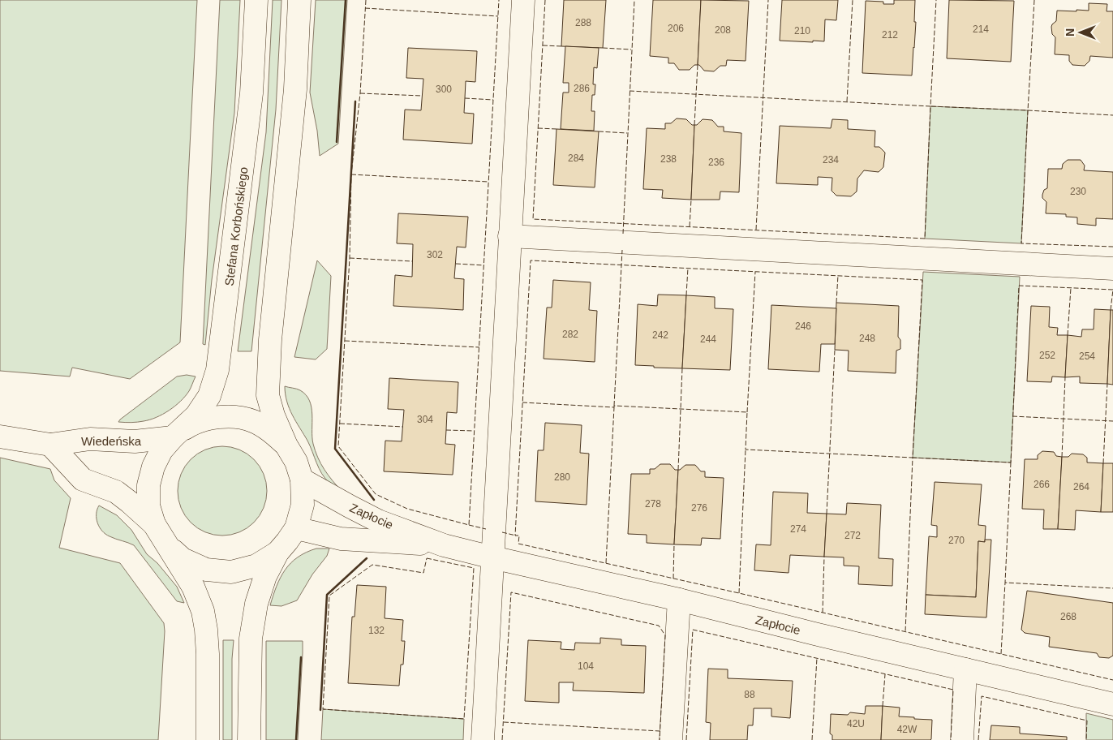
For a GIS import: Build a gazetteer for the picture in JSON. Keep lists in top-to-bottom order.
{
  "streets": {
    "street": ["Stefana Korbońskiego", "Wiedeńska", "Zapłocie"]
  },
  "crossings": [
    ["Stefana Korbońskiego", "Wiedeńska"],
    ["Stefana Korbońskiego", "Zapłocie"]
  ],
  "house_numbers": [
    "288",
    "206",
    "214",
    "208",
    "210",
    "212",
    "286",
    "300",
    "284",
    "238",
    "234",
    "236",
    "230",
    "302",
    "246",
    "282",
    "242",
    "248",
    "244",
    "252",
    "254",
    "304",
    "280",
    "266",
    "264",
    "278",
    "276",
    "274",
    "272",
    "270",
    "268",
    "132",
    "104",
    "88",
    "42U",
    "42W"
  ],
  "north": "left"
}
